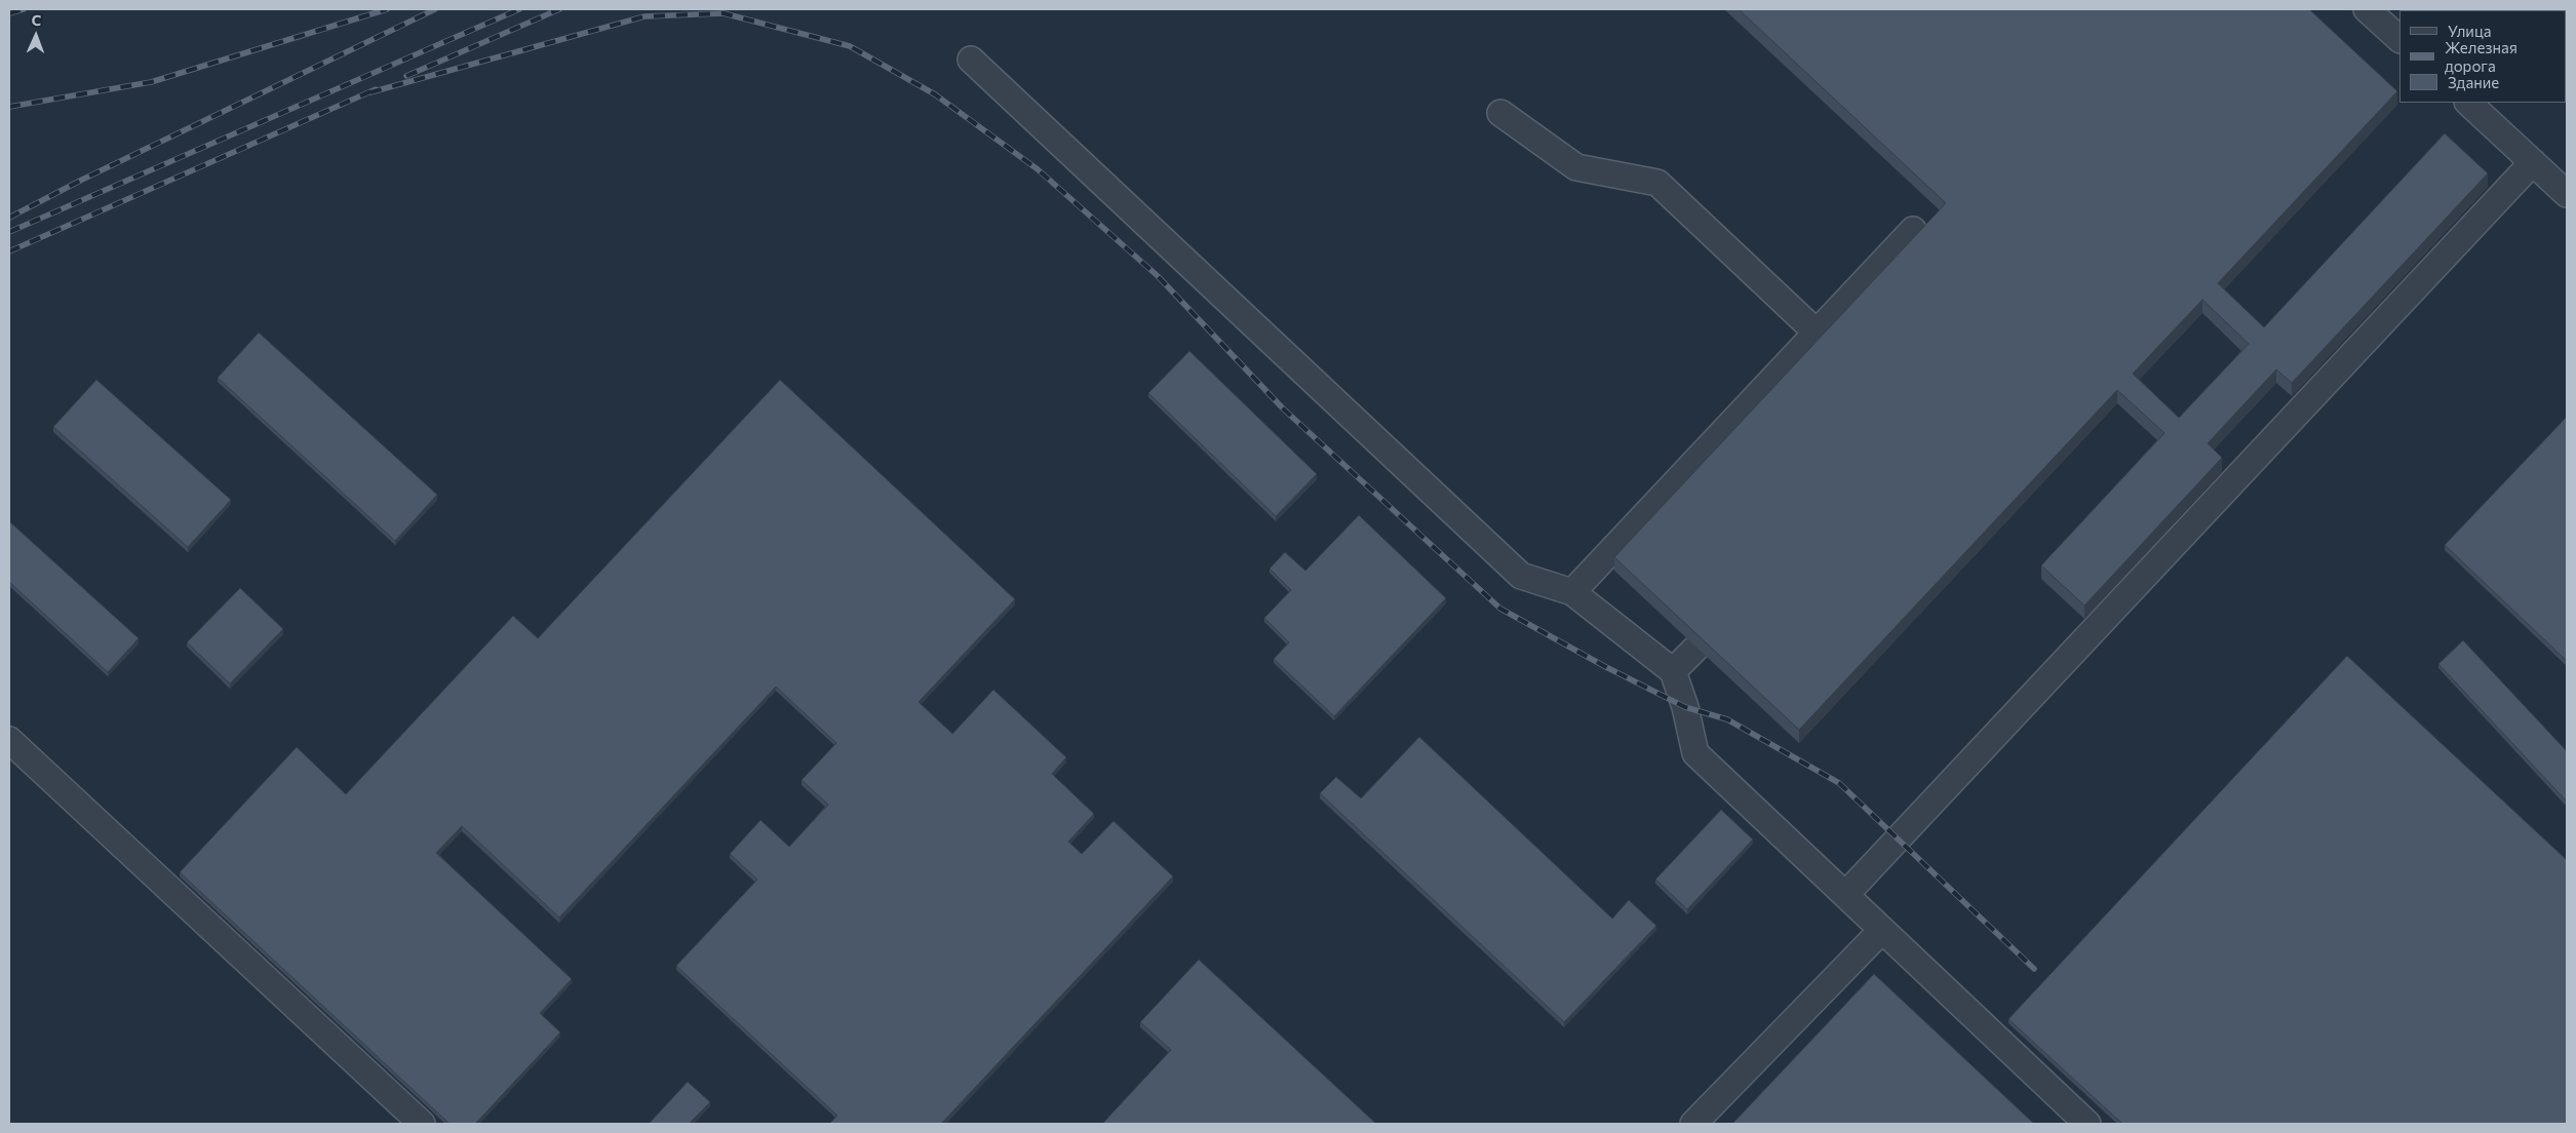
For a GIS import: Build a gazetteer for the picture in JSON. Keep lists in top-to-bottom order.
{
  "legend": ["Улица", "Железная дорога", "Здание"],
  "north": "top"
}
